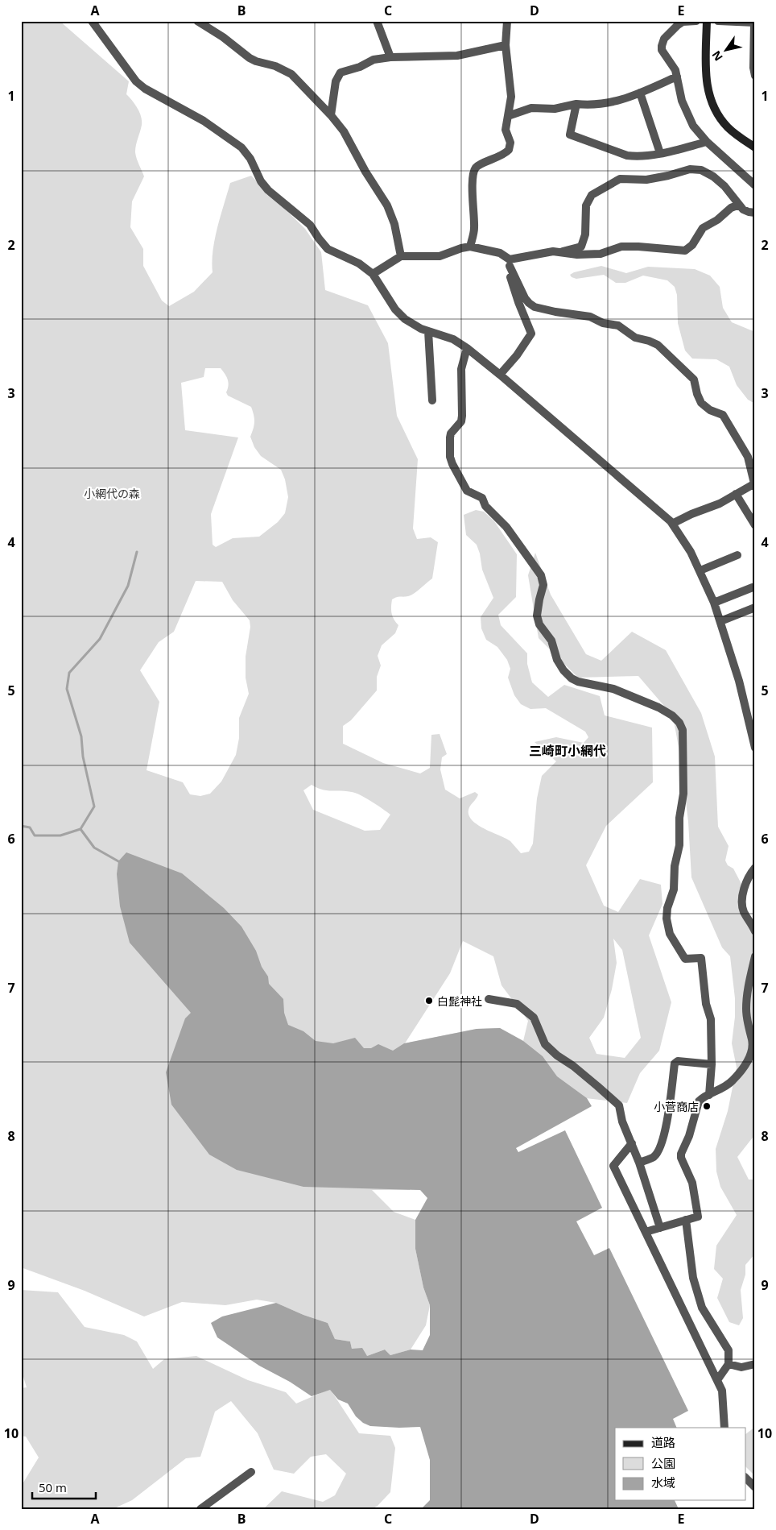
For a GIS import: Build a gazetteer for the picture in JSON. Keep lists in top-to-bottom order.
{
  "districts": ["三崎町小網代"],
  "parks": ["小網代の森"],
  "places": ["白髭神社", "小菅商店"],
  "legend": ["道路", "公園", "水域"],
  "scale_bar": "50 m",
  "north": "bottom left",
  "grid": {
    "columns": [
      "A",
      "B",
      "C",
      "D",
      "E"
    ],
    "rows": [
      "1",
      "2",
      "3",
      "4",
      "5",
      "6",
      "7",
      "8",
      "9",
      "10"
    ]
  }
}
